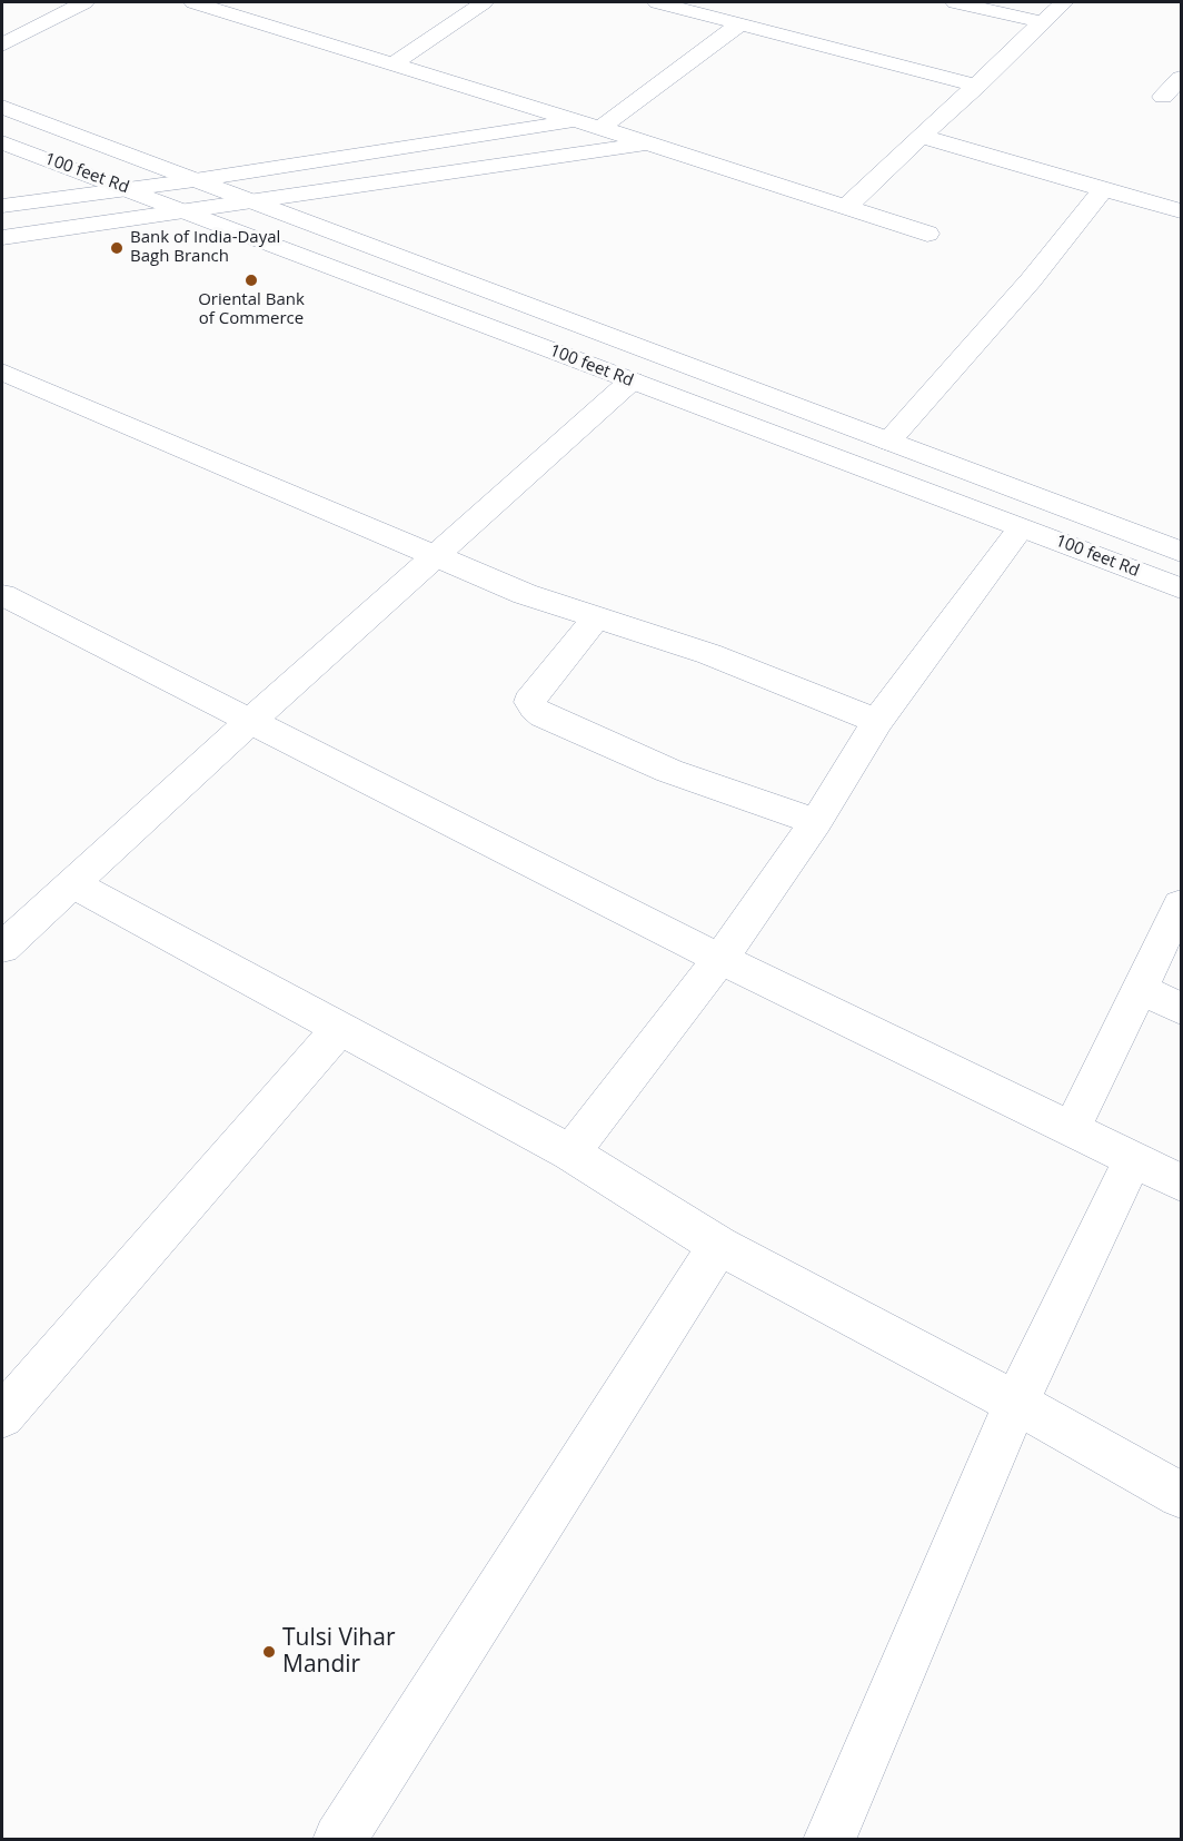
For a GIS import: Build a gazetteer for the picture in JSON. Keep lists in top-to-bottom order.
{
  "streets": {
    "street": ["100 feet Rd"]
  },
  "places": ["Bank of India-Dayal Bagh Branch", "Oriental Bank of Commerce", "Tulsi Vihar Mandir"]
}
